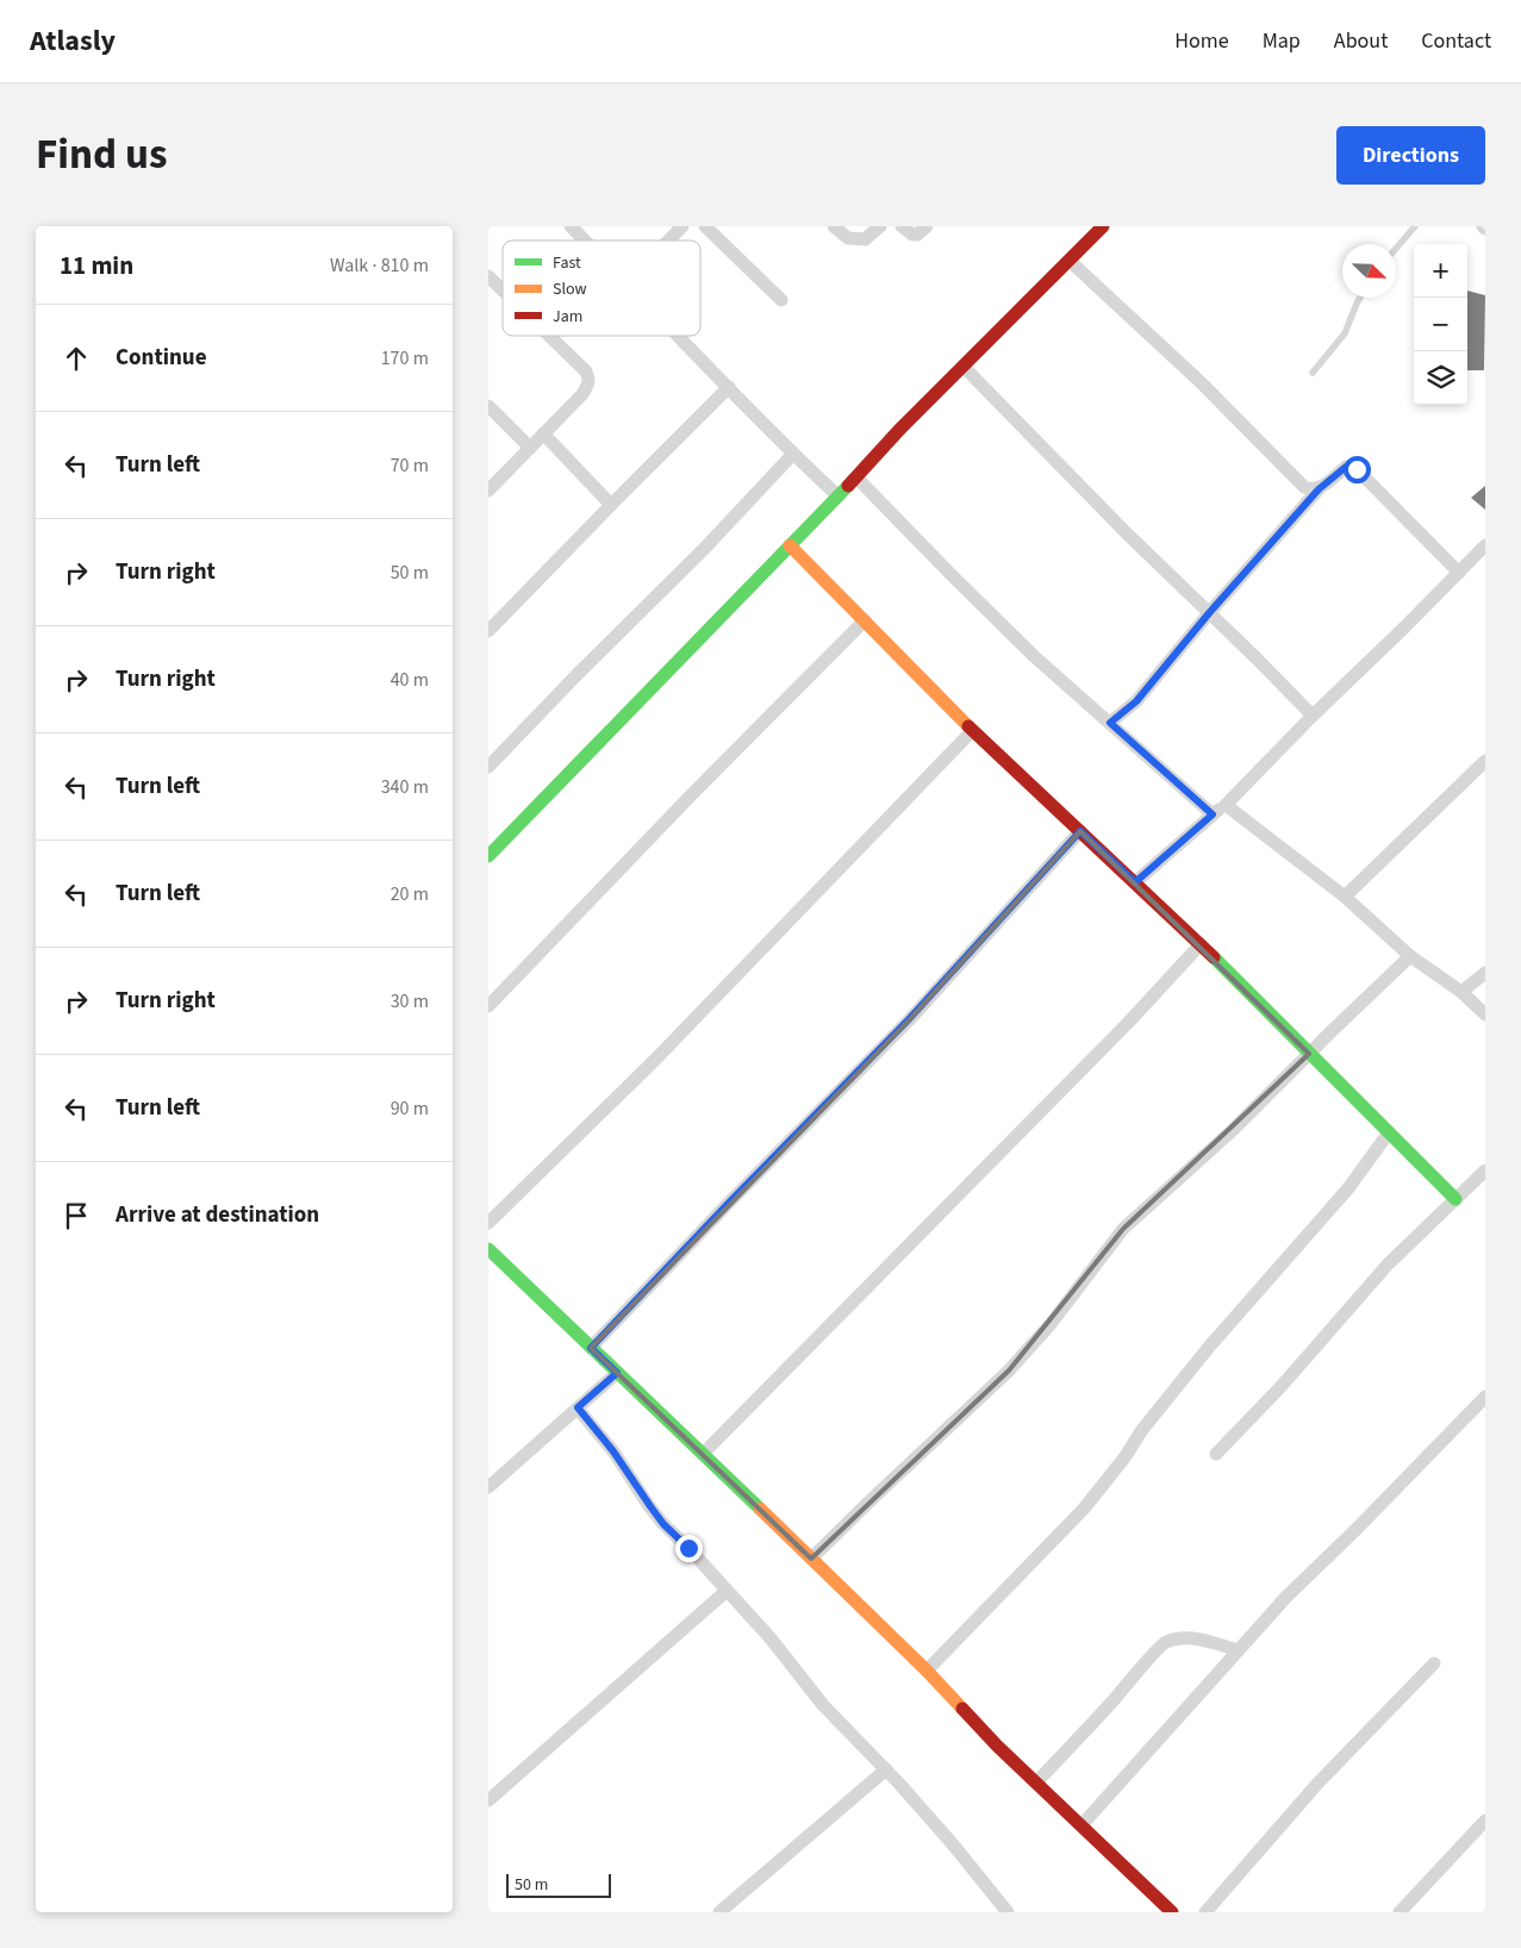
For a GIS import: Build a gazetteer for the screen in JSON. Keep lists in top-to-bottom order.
{
  "legend": ["Fast", "Slow", "Jam"],
  "scale_bar": "50 m",
  "north": "bottom right",
  "page": {
    "header": "Atlasly",
    "nav": [
      "Home",
      "Map",
      "About",
      "Contact"
    ],
    "title": "Find us",
    "buttons": "Directions",
    "heading": ["11 min", "Walk · 810 m"],
    "map_buttons": ["+", "−"],
    "list": [
      ["Continue", "170 m"],
      ["Turn left", "70 m"],
      ["Turn right", "50 m"],
      ["Turn right", "40 m"],
      ["Turn left", "340 m"],
      ["Turn left", "20 m"],
      ["Turn right", "30 m"],
      ["Turn left", "90 m"],
      "Arrive at destination"
    ],
    "scale": "50 m"
  }
}
